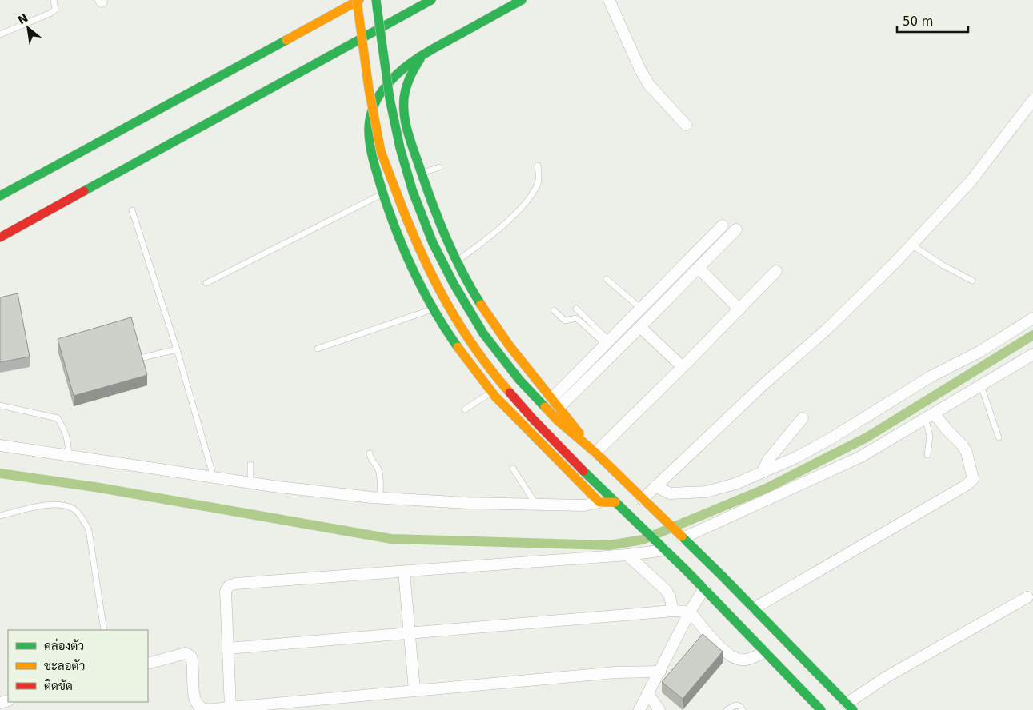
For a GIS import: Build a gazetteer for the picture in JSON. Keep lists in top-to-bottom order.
{
  "legend": ["คล่องตัว", "ชะลอตัว", "ติดขัด"],
  "scale_bar": "50 m",
  "north": "top left"
}
